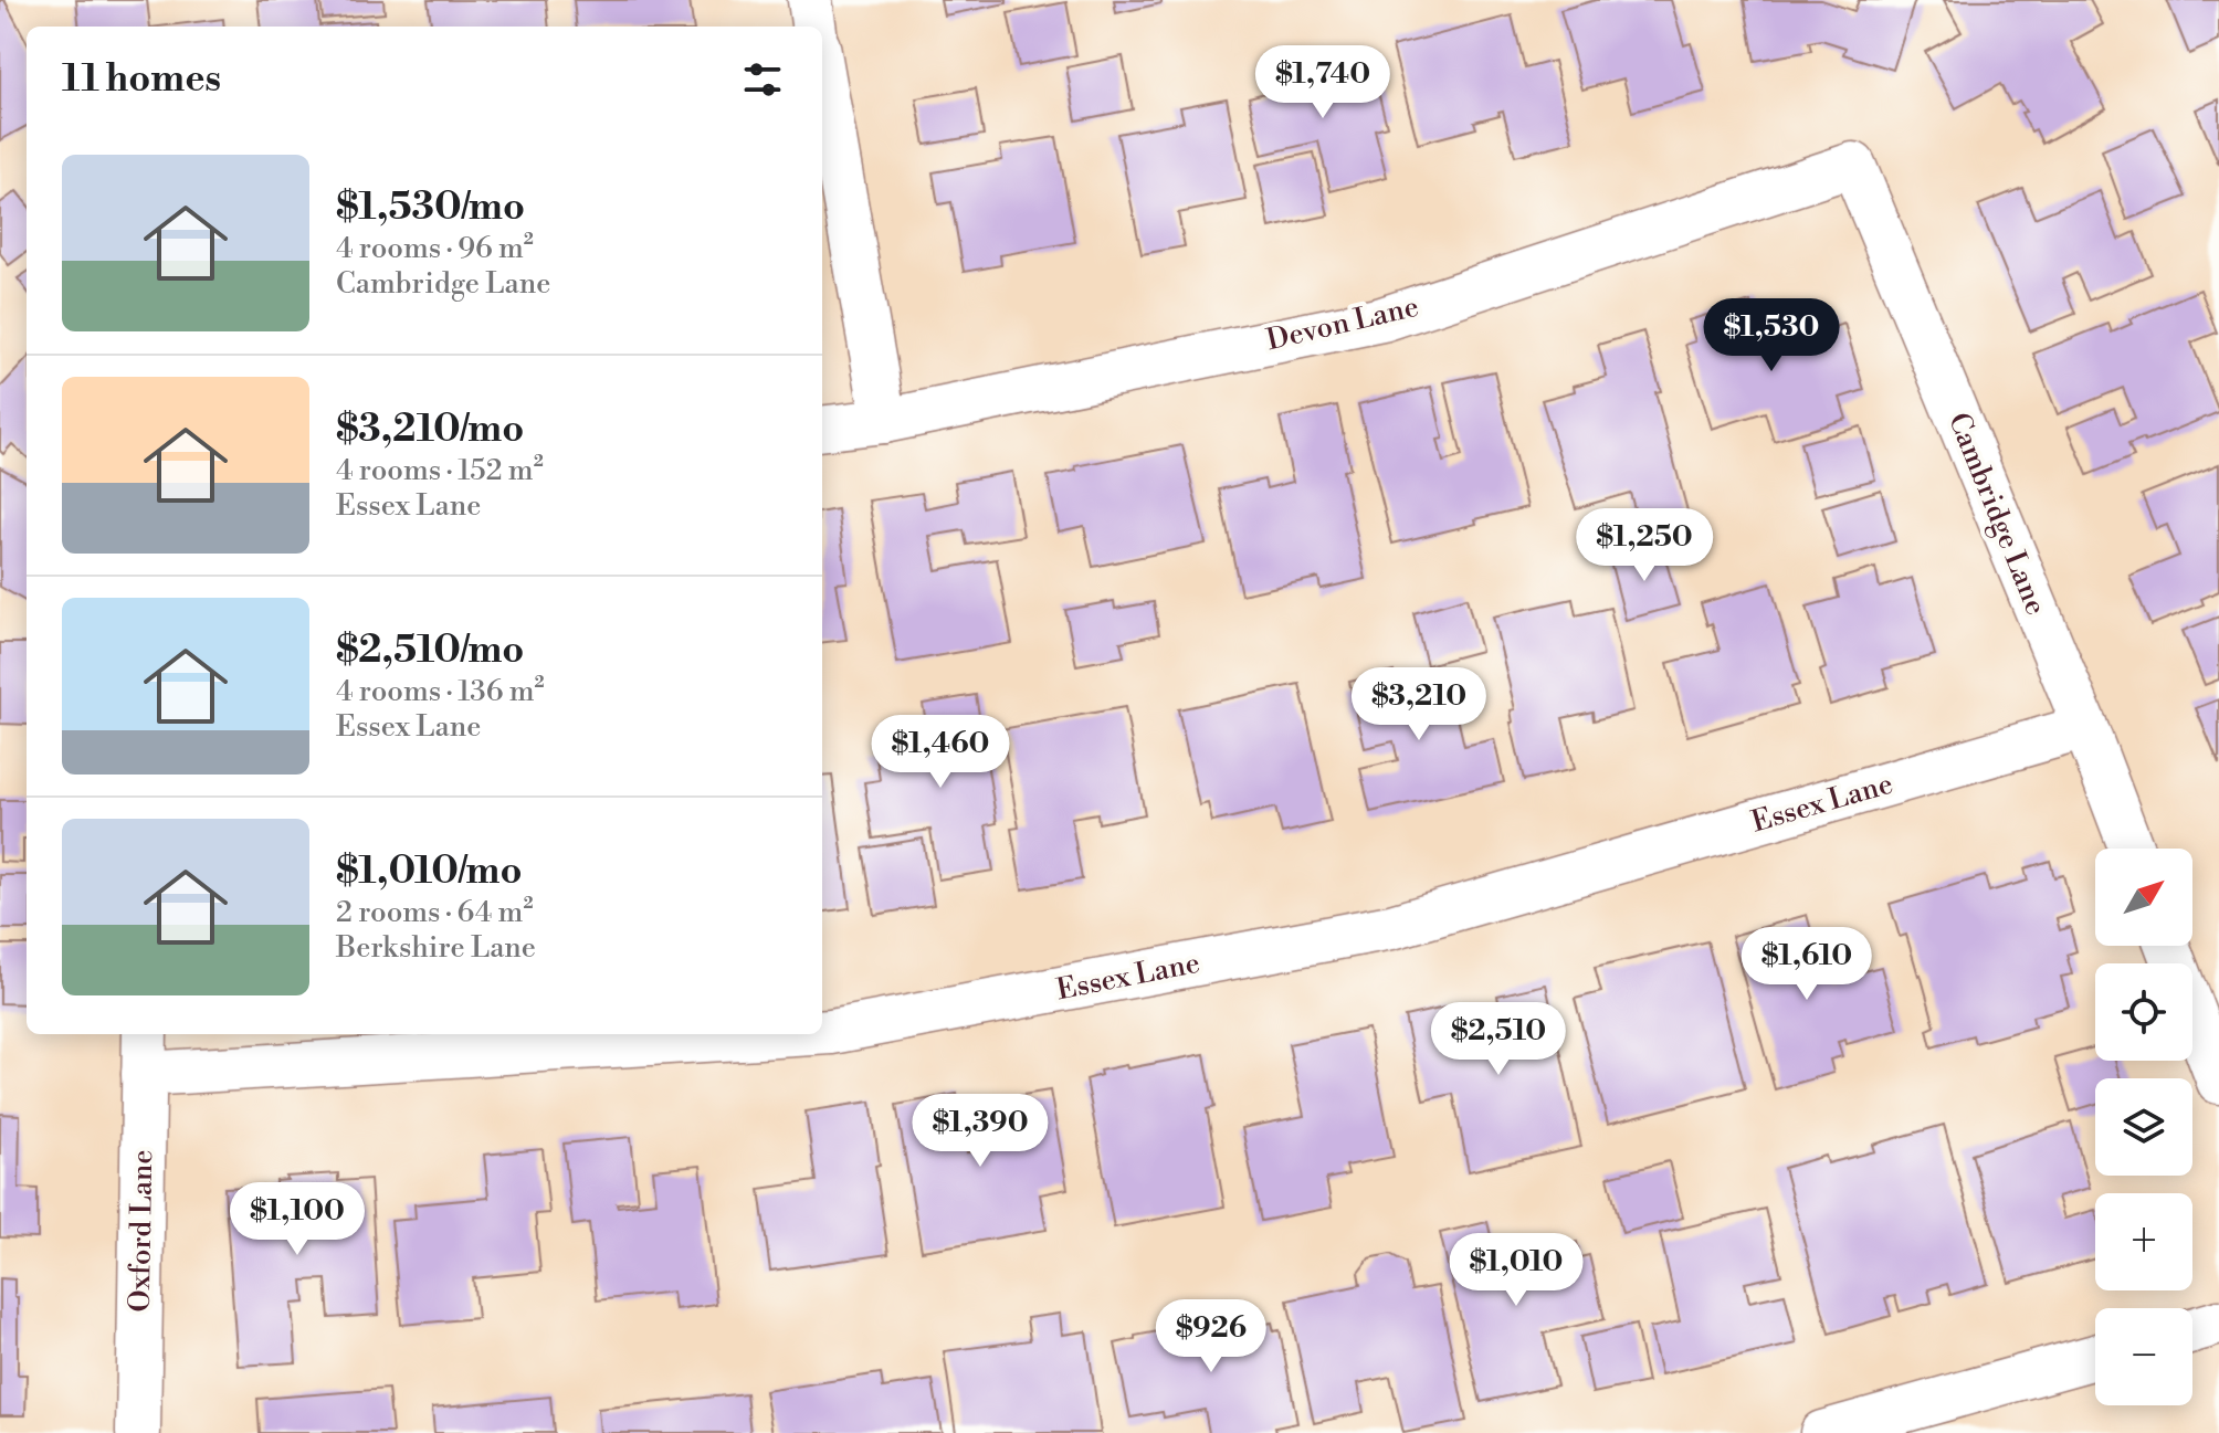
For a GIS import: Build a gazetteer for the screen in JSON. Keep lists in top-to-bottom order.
{
  "streets": {
    "street": [
      "Devon Lane",
      "Cambridge Lane",
      "Essex Lane",
      "Oxford Lane"
    ]
  },
  "crossings": [
    ["Devon Lane", "Cambridge Lane"],
    ["Cambridge Lane", "Essex Lane"],
    ["Essex Lane", "Oxford Lane"]
  ],
  "north": "top right",
  "page": {
    "heading": "11 homes",
    "price": [
      "$1,740",
      "$1,530",
      "$1,250",
      "$3,210",
      "$1,460",
      "$1,610",
      "$2,510",
      "$1,390",
      "$1,100",
      "$1,010",
      "$926"
    ],
    "list": [
      {
        "name": "$1,530/mo",
        "note": "4 rooms · 96 m² · Cambridge Lane"
      },
      {
        "name": "$3,210/mo",
        "note": "4 rooms · 152 m² · Essex Lane"
      },
      {
        "name": "$2,510/mo",
        "note": "4 rooms · 136 m² · Essex Lane"
      },
      {
        "name": "$1,010/mo",
        "note": "2 rooms · 64 m² · Berkshire Lane"
      }
    ],
    "map_buttons": ["+", "−"]
  }
}
